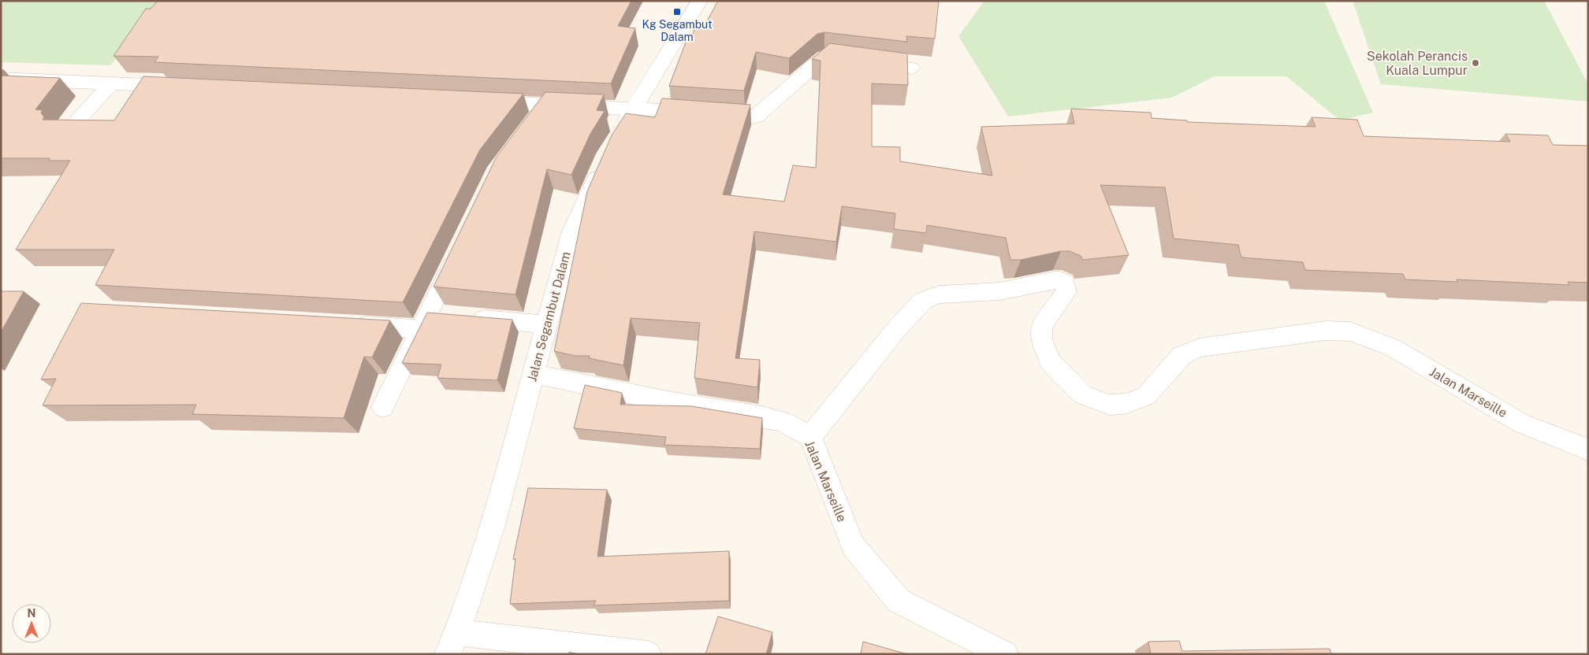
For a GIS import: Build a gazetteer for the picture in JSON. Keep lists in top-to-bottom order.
{
  "streets": {
    "street": ["Jalan Segambut Dalam", "Jalan Marseille"]
  },
  "crossings": [
    ["Jalan Segambut Dalam", "Jalan Marseille"]
  ],
  "places": {
    "transit": ["Kg Segambut Dalam"],
    "other": ["Sekolah Perancis Kuala Lumpur"]
  },
  "north": "top"
}
